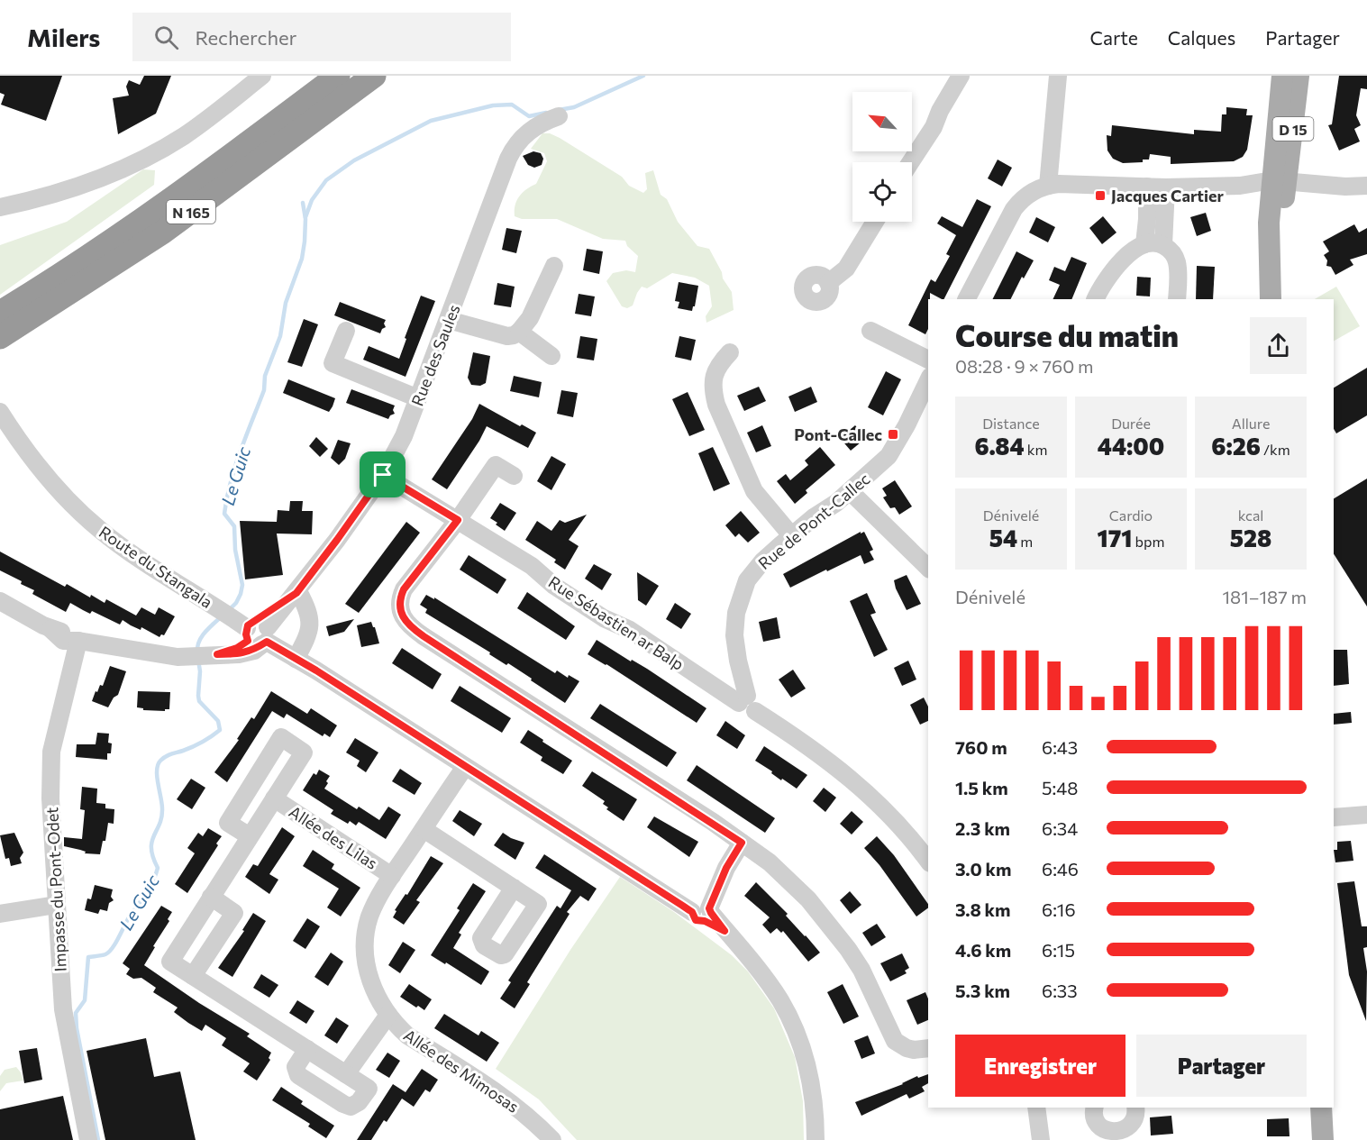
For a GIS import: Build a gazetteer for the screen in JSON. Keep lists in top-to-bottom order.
{
  "streets": {
    "highway": ["N 165"],
    "main road": ["D 15"],
    "street": [
      "Rue des Saules",
      "Rue de Pont-Callec",
      "Route du Stangala",
      "Rue Sébastien ar Balp",
      "Allée des Lilas",
      "Impasse du Pont-Odet",
      "Allée des Mimosas"
    ]
  },
  "crossings": [
    ["Rue des Saules", "Route du Stangala"],
    ["Rue des Saules", "Rue Sébastien ar Balp"],
    ["Rue de Pont-Callec", "Rue Sébastien ar Balp"],
    ["Route du Stangala", "Allée des Mimosas"],
    ["Allée des Lilas", "Allée des Mimosas"]
  ],
  "water": ["Le Guic"],
  "places": {
    "transit": ["Jacques Cartier", "Pont-Callec"]
  },
  "north": "top left",
  "page": {
    "header": "Milers",
    "search": "Rechercher",
    "nav": ["Carte", "Calques", "Partager"],
    "heading": ["Course du matin", "08:28 · 9 × 760 m"],
    "stats": [
      ["Distance", "6.84 km"],
      ["Durée", "44:00"],
      ["Allure", "6:26 /km"],
      ["Dénivelé", "54 m"],
      ["Cardio", "171 bpm"],
      ["kcal", "528"]
    ],
    "chart": ["Dénivelé", "181–187 m"],
    "list": [
      {
        "name": "760 m",
        "note": "6:43"
      },
      {
        "name": "1.5 km",
        "note": "5:48"
      },
      {
        "name": "2.3 km",
        "note": "6:34"
      },
      {
        "name": "3.0 km",
        "note": "6:46"
      },
      {
        "name": "3.8 km",
        "note": "6:16"
      },
      {
        "name": "4.6 km",
        "note": "6:15"
      },
      {
        "name": "5.3 km",
        "note": "6:33"
      }
    ],
    "buttons": ["Enregistrer", "Partager"]
  }
}
